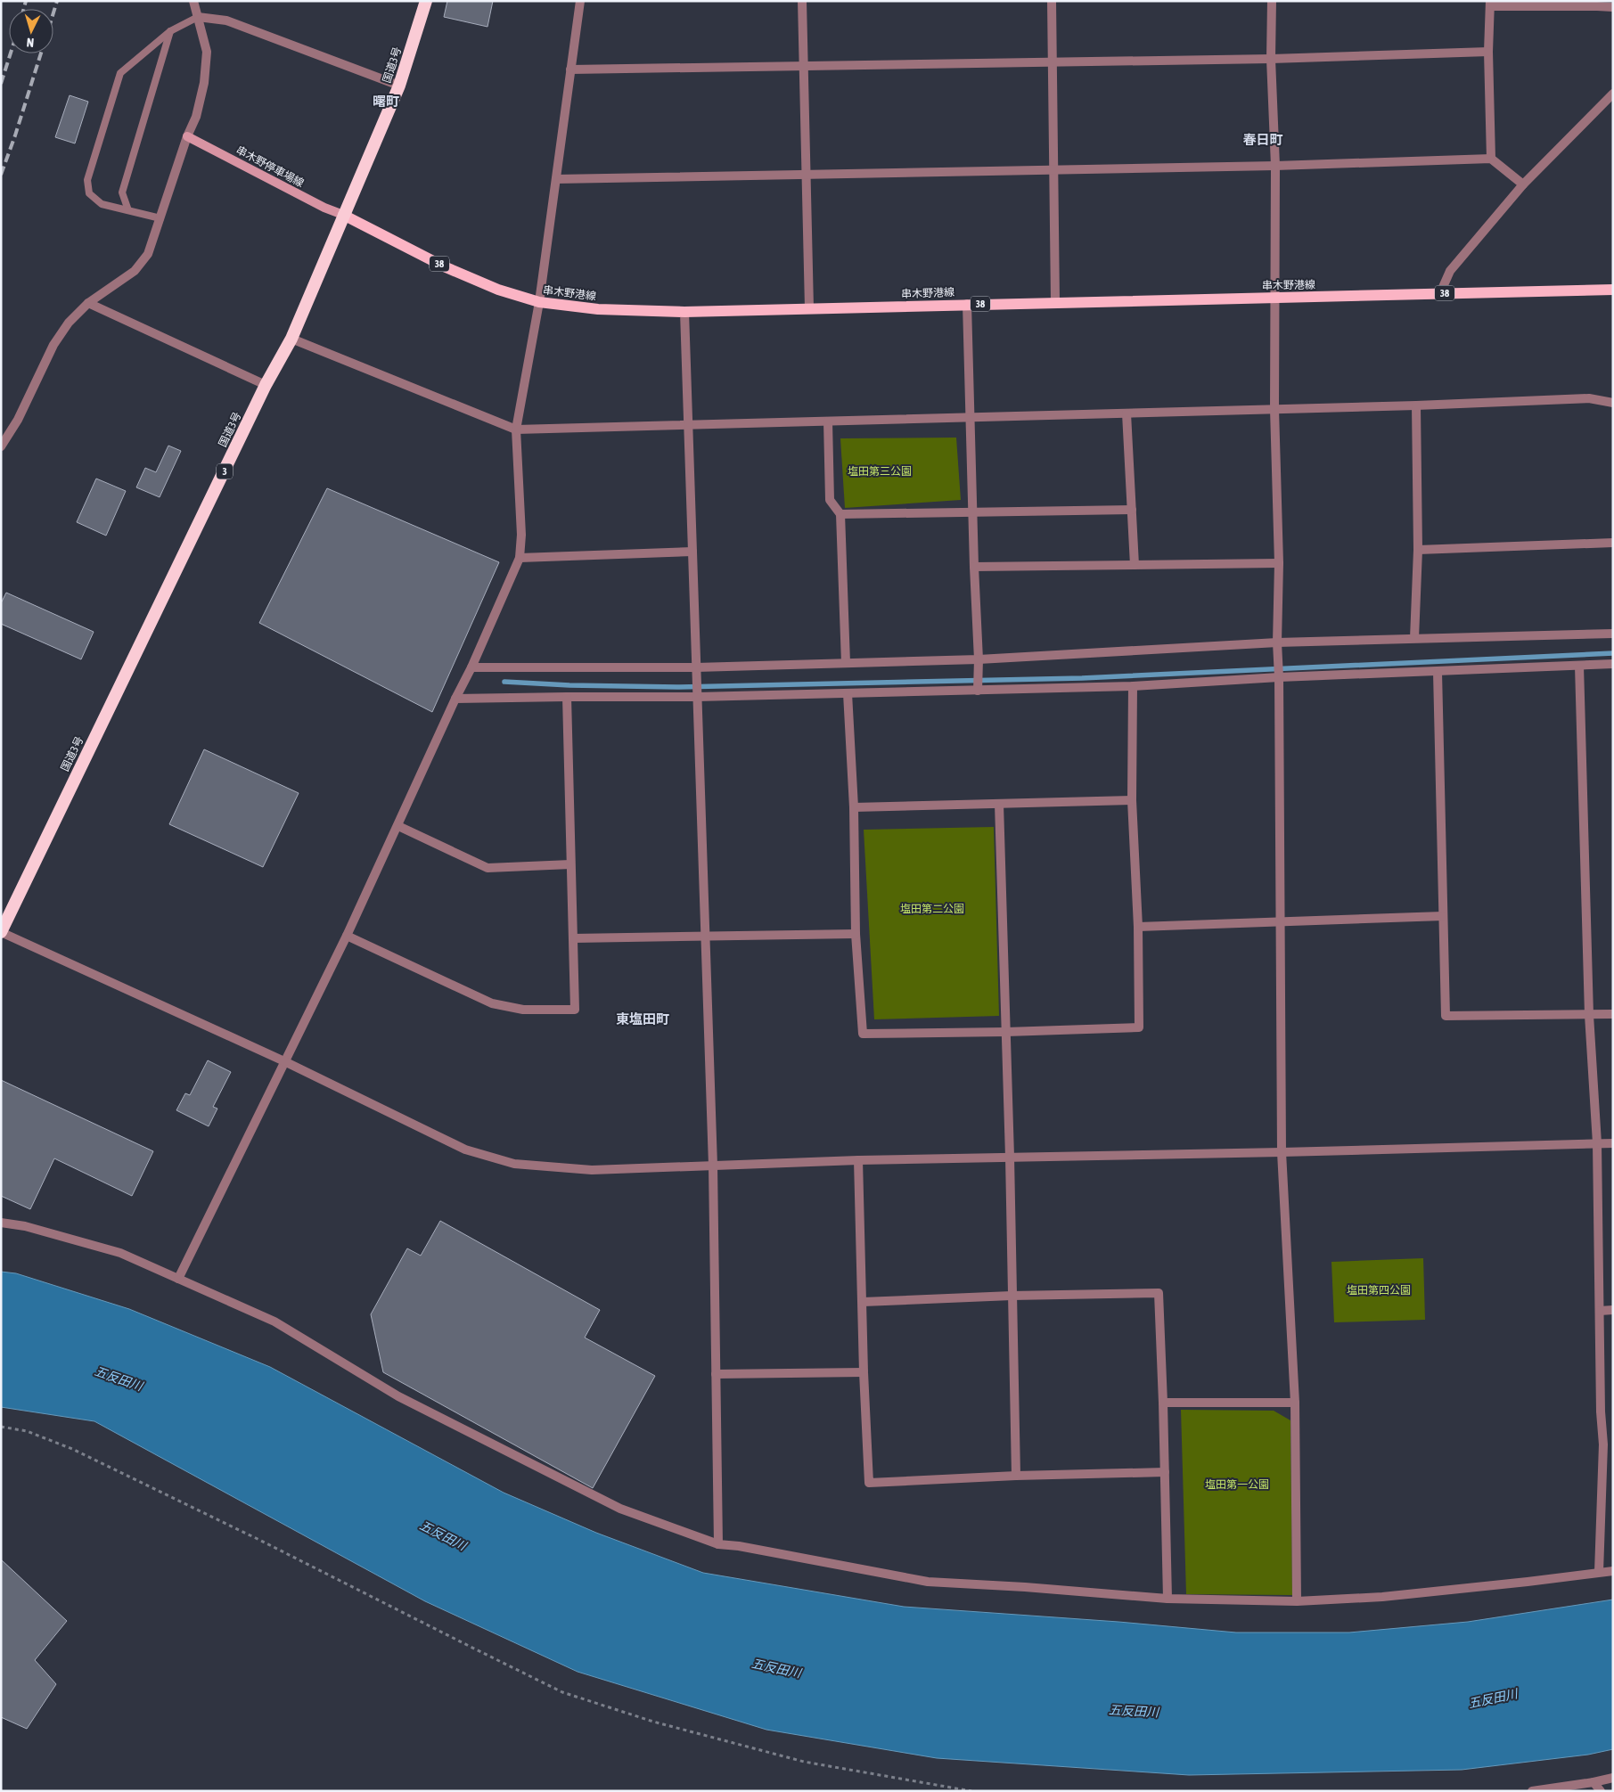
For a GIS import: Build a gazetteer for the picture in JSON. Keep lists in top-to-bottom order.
{
  "streets": {
    "highway": ["国道3号", "3"],
    "main road": ["串木野停車場線", "38", "串木野港線"]
  },
  "crossings": [
    ["国道3号", "串木野停車場線"],
    ["国道3号", "串木野港線"],
    ["串木野停車場線", "串木野港線"]
  ],
  "districts": ["曙町", "春日町", "東塩田町"],
  "water": ["五反田川"],
  "parks": [
    "塩田第三公園",
    "塩田第二公園",
    "塩田第四公園",
    "塩田第一公園"
  ],
  "north": "bottom"
}
